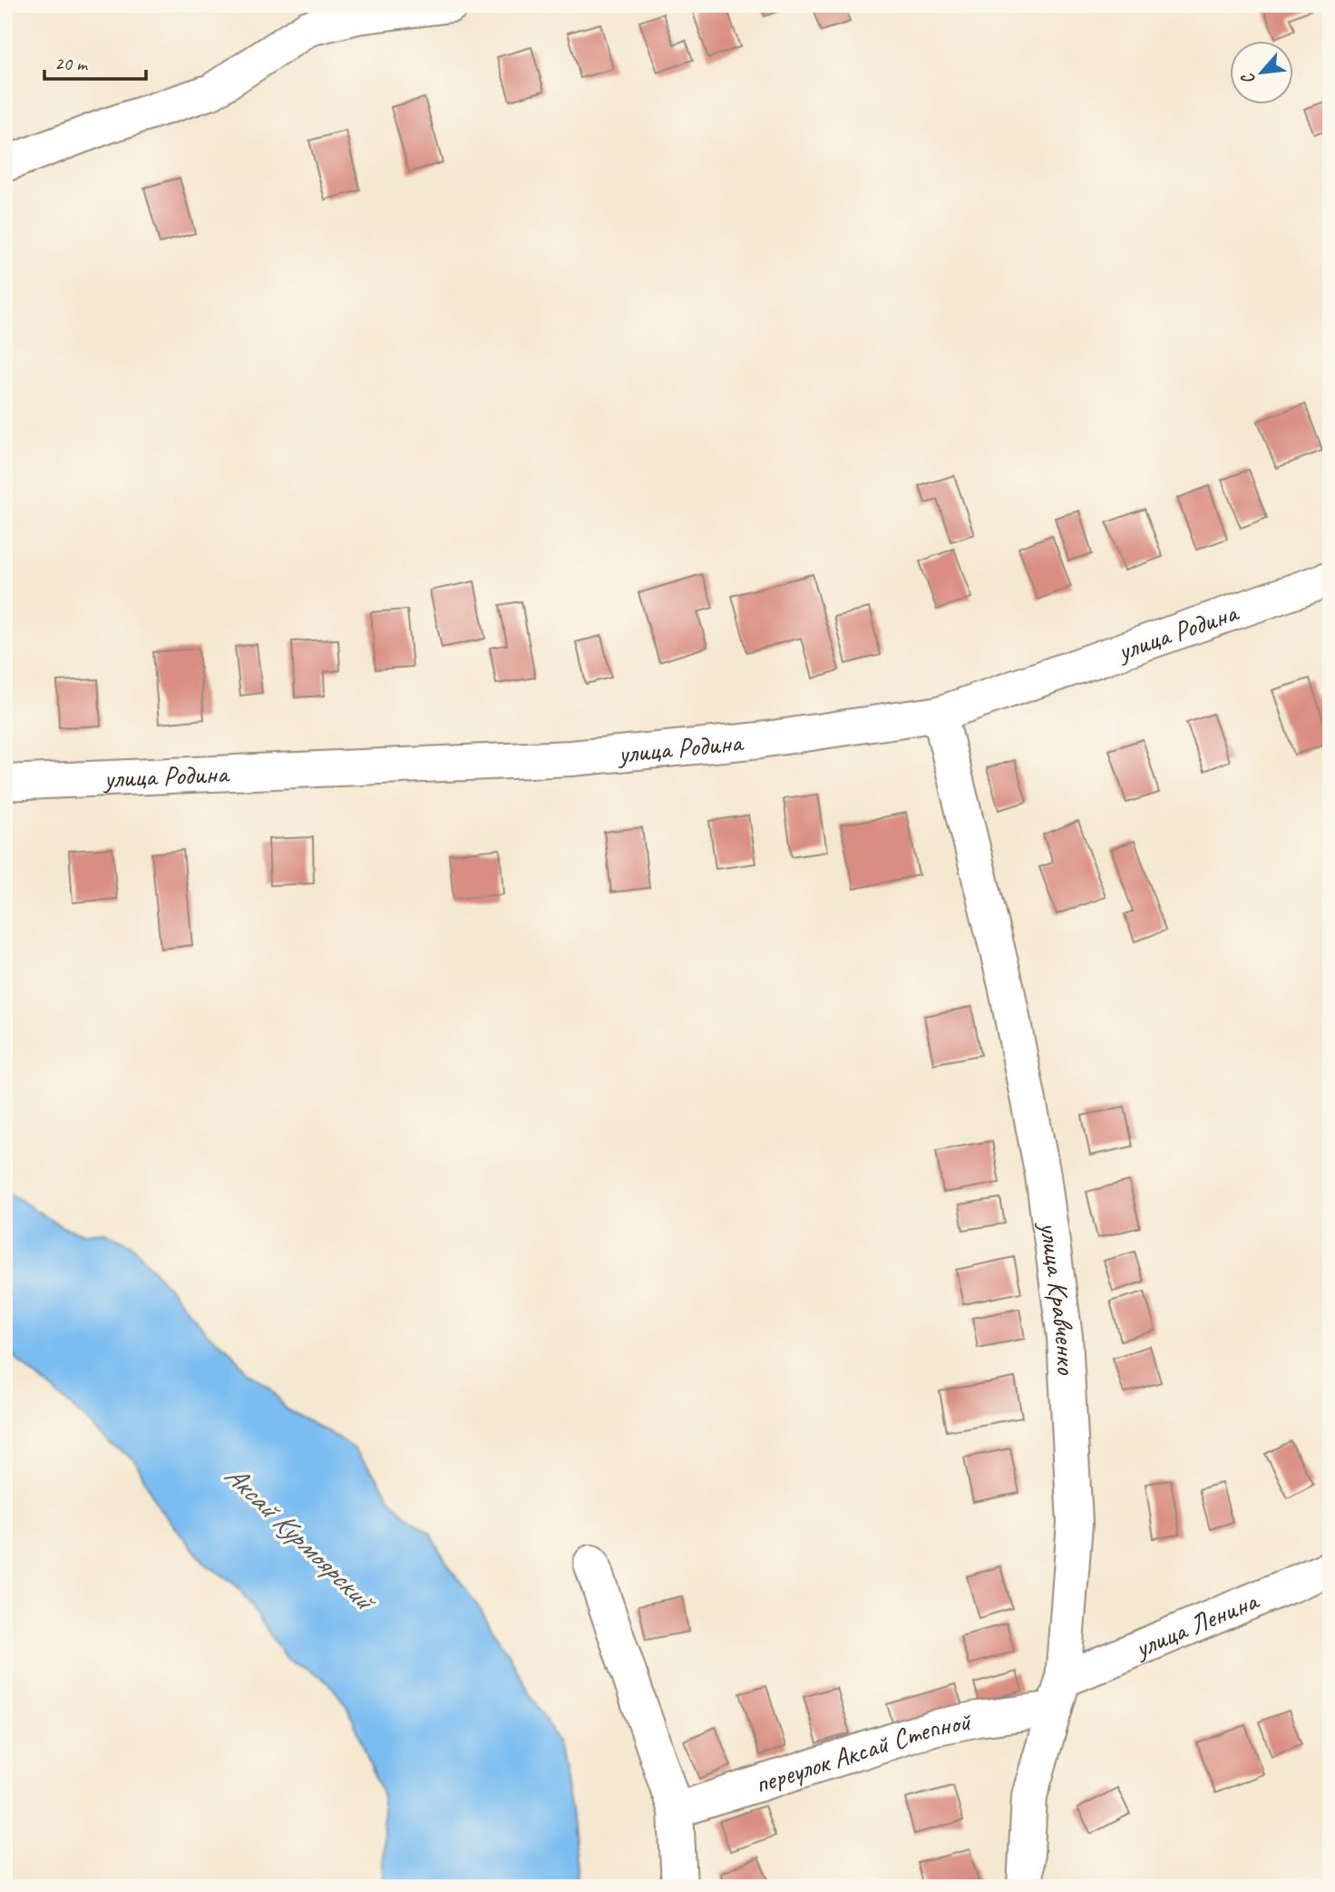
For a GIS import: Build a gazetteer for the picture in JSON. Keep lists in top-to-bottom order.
{
  "streets": {
    "street": [
      "улица Родина",
      "улица Кравченко",
      "улица Ленина",
      "переулок Аксай Степной"
    ]
  },
  "crossings": [
    ["улица Родина", "улица Кравченко"],
    ["улица Кравченко", "улица Ленина"],
    ["улица Кравченко", "переулок Аксай Степной"],
    ["улица Ленина", "переулок Аксай Степной"]
  ],
  "water": ["Аксай Курмоярский"],
  "scale_bar": "20 m",
  "north": "bottom left"
}
